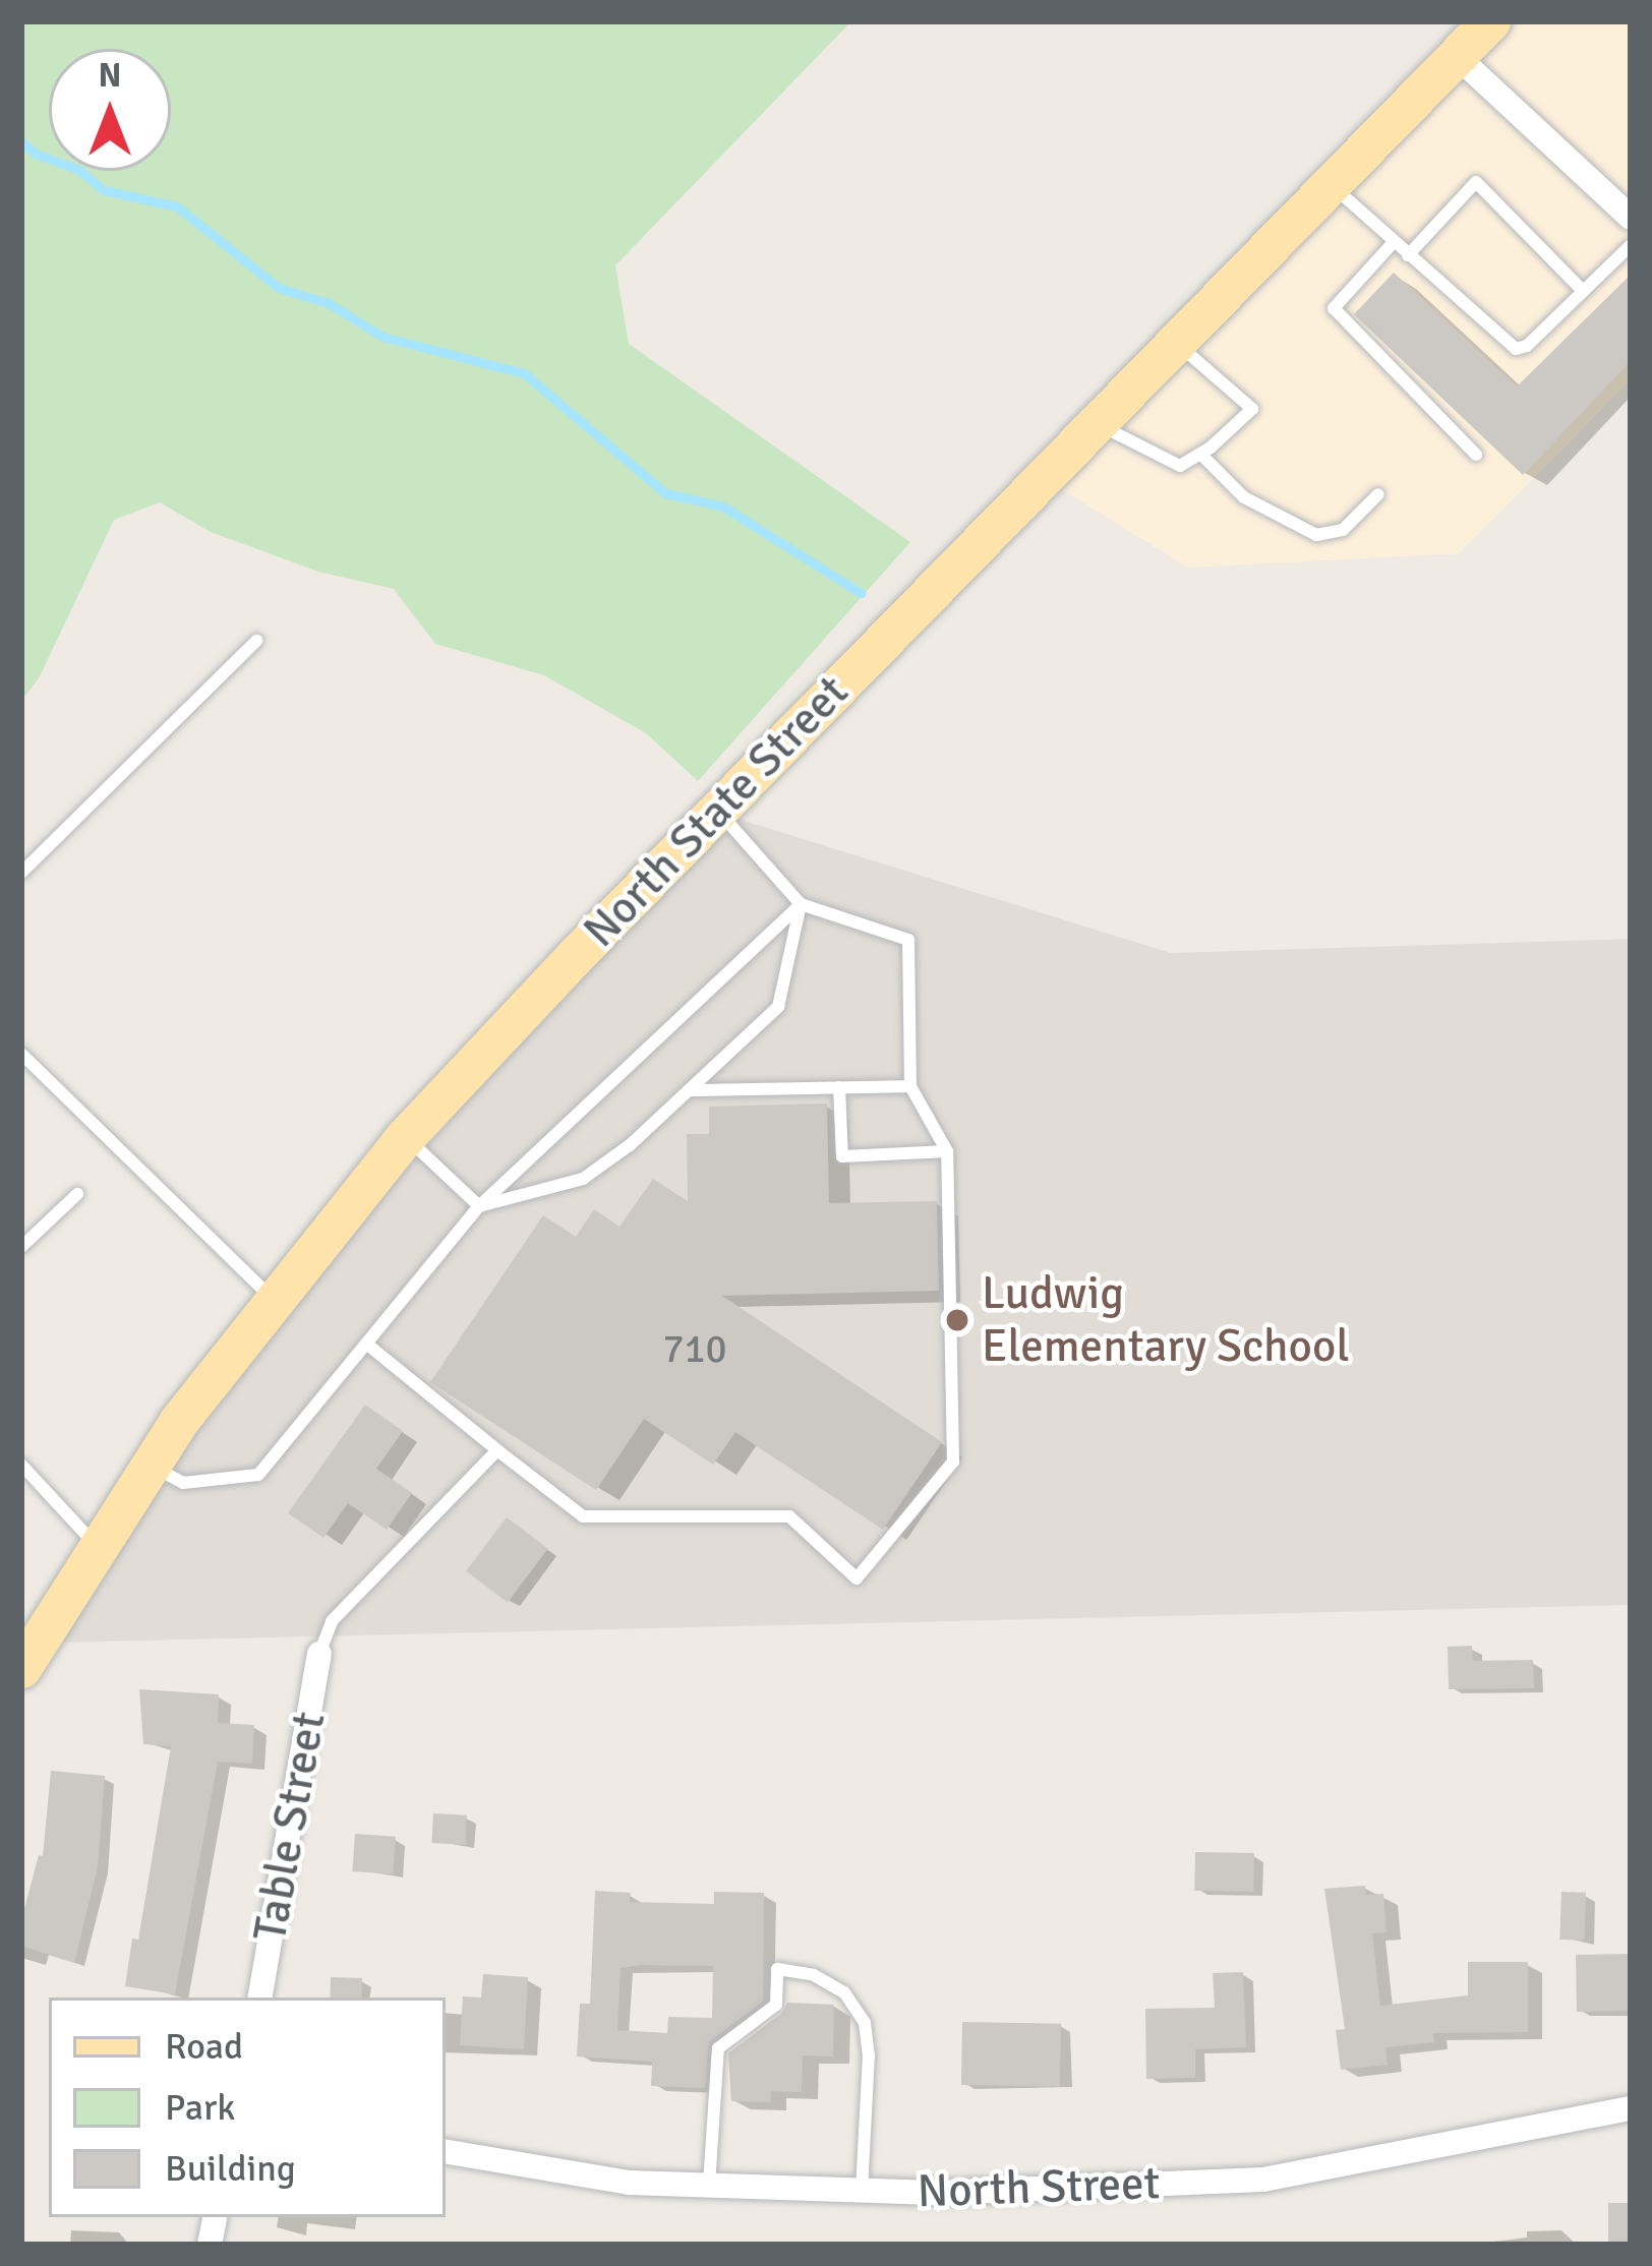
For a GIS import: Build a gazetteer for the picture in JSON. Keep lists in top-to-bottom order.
{
  "streets": {
    "main road": ["North State Street"],
    "street": ["Table Street", "North Street"]
  },
  "places": ["Ludwig Elementary School"],
  "house_numbers": ["710"],
  "legend": ["Road", "Park", "Building"],
  "north": "top"
}
